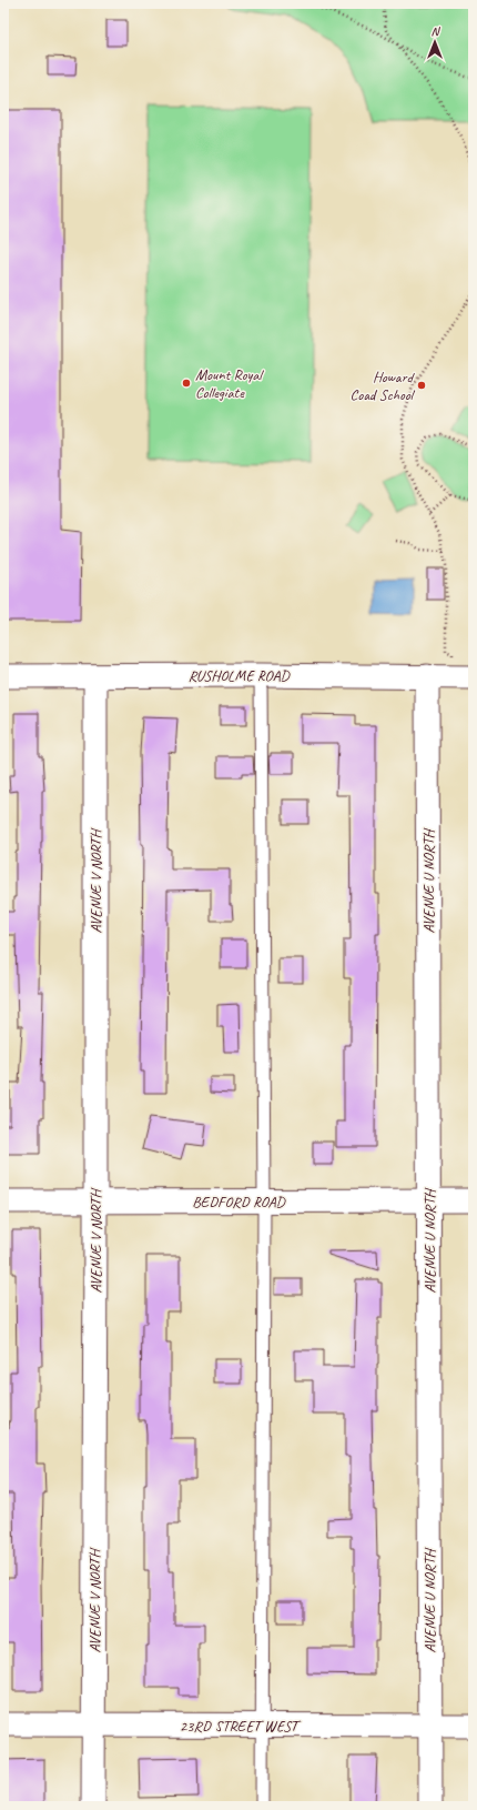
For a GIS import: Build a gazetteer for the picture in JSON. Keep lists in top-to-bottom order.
{
  "streets": {
    "street": [
      "RUSHOLME ROAD",
      "AVENUE V NORTH",
      "AVENUE U NORTH",
      "BEDFORD ROAD",
      "23RD STREET WEST"
    ]
  },
  "crossings": [
    ["RUSHOLME ROAD", "AVENUE V NORTH"],
    ["RUSHOLME ROAD", "AVENUE U NORTH"],
    ["AVENUE V NORTH", "BEDFORD ROAD"],
    ["AVENUE V NORTH", "23RD STREET WEST"],
    ["AVENUE U NORTH", "BEDFORD ROAD"],
    ["AVENUE U NORTH", "23RD STREET WEST"]
  ],
  "places": ["Mount Royal Collegiate", "Howard Coad School"],
  "north": "top"
}
